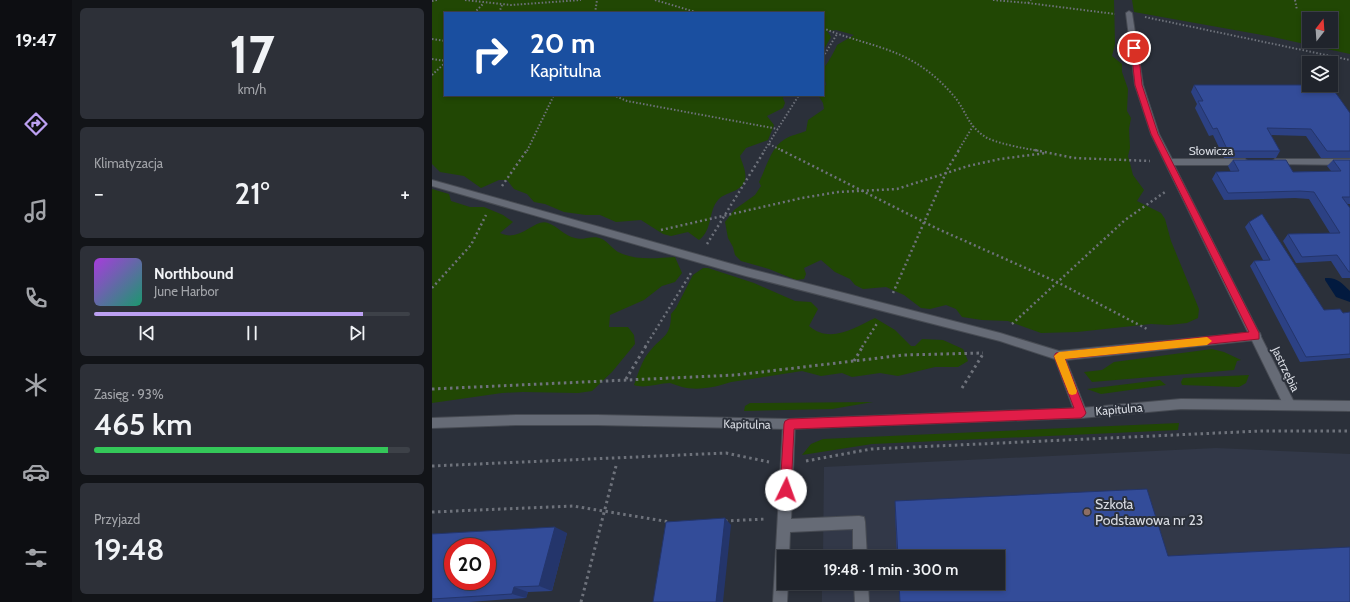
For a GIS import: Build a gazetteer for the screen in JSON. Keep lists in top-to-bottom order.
{
  "streets": {
    "street": ["Słowicza", "Jastrzębia", "Kapitulna"]
  },
  "crossings": [
    ["Słowicza", "Jastrzębia"],
    ["Jastrzębia", "Kapitulna"]
  ],
  "places": ["Szkoła Podstawowa nr 23"],
  "north": "top",
  "page": {
    "tabs": "19:47",
    "tile": [
      ["17", "km/h"],
      "Klimatyzacja",
      ["Zasięg · 93%", "465 km"],
      ["Przyjazd", "19:48"]
    ],
    "turn": ["20 m", "Kapitulna"],
    "heat": ["−", "21°", "+"],
    "song": ["Northbound", "June Harbor"],
    "limit": "20",
    "trip": "19:48 · 1 min · 300 m"
  }
}
